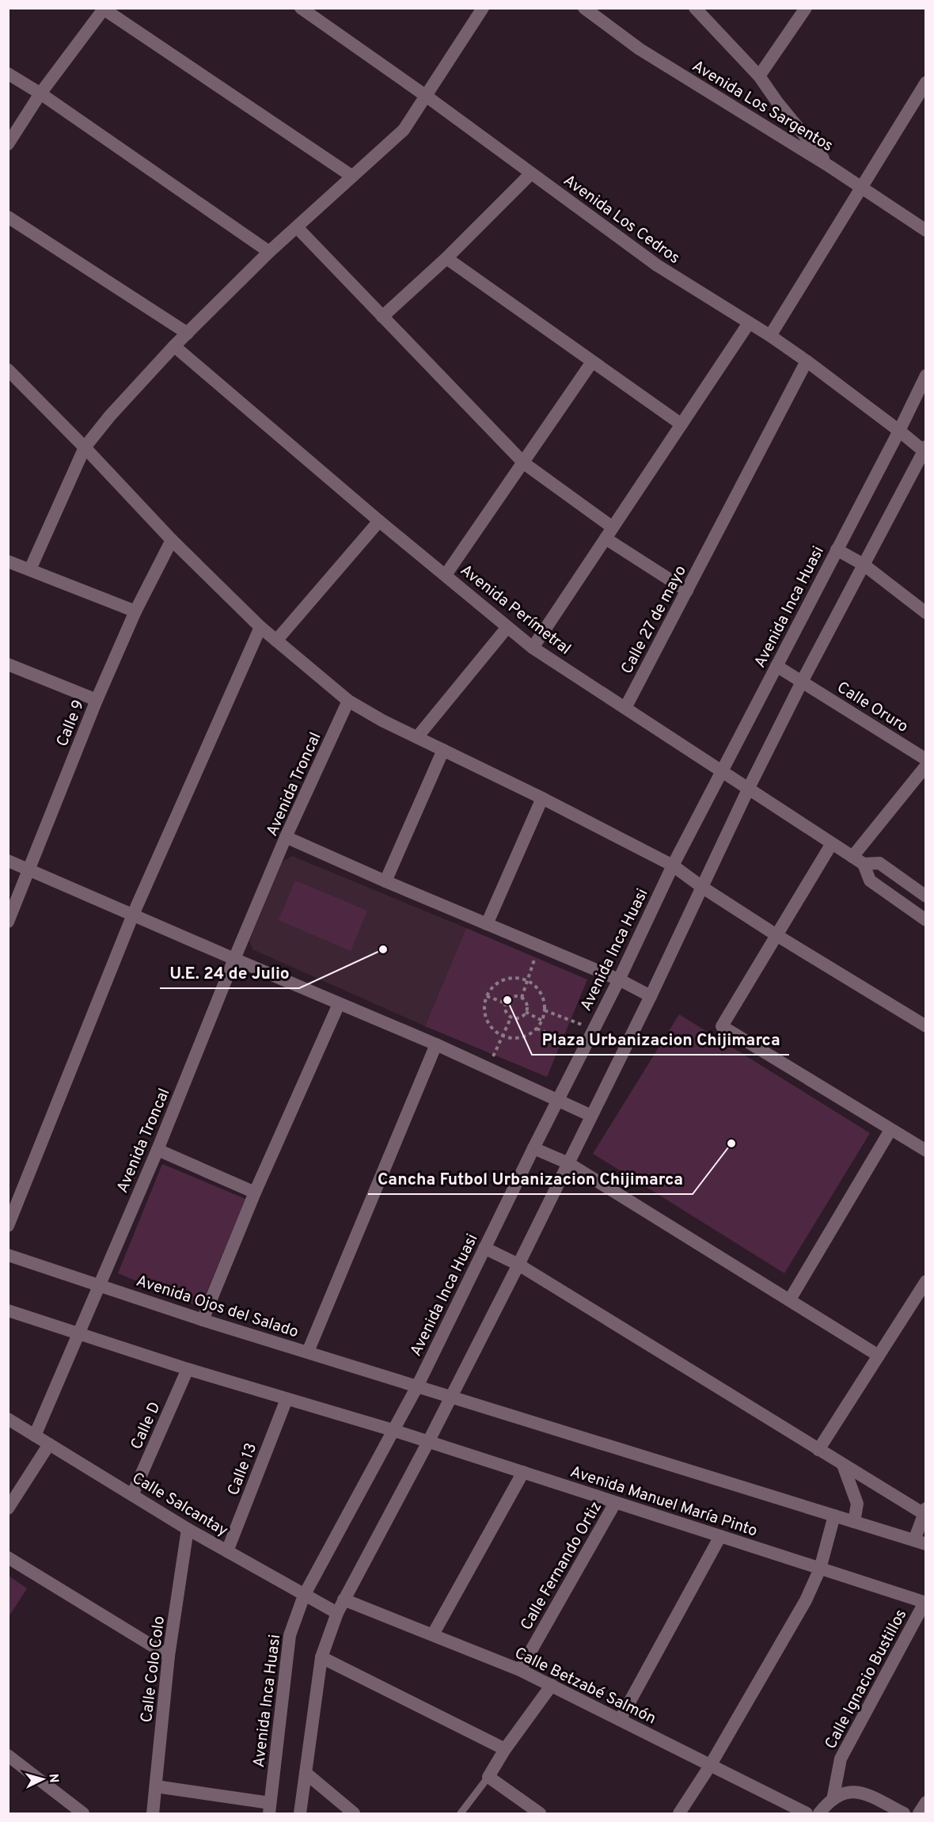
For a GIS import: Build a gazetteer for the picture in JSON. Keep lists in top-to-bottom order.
{
  "streets": {
    "street": [
      "Avenida Los Sargentos",
      "Avenida Los Cedros",
      "Avenida Inca Huasi",
      "Avenida Perímetral",
      "Calle 27 de mayo",
      "Calle Oruro",
      "Calle 9",
      "Avenida Troncal",
      "Avenida Ojos del Salado",
      "Calle D",
      "Calle 13",
      "Avenida Manuel María Pinto",
      "Calle Salcantay",
      "Calle Fernando Ortiz",
      "Calle Colo Colo",
      "Calle Ignacio Bustillos",
      "Calle Betzabé Salmón"
    ]
  },
  "crossings": [
    ["Avenida Los Cedros", "Avenida Inca Huasi"],
    ["Avenida Los Cedros", "Calle 27 de mayo"],
    ["Avenida Inca Huasi", "Avenida Perímetral"],
    ["Avenida Inca Huasi", "Calle Oruro"],
    ["Avenida Inca Huasi", "Avenida Ojos del Salado"],
    ["Avenida Inca Huasi", "Avenida Manuel María Pinto"],
    ["Avenida Inca Huasi", "Calle Salcantay"],
    ["Avenida Perímetral", "Calle 27 de mayo"],
    ["Avenida Troncal", "Avenida Ojos del Salado"],
    ["Avenida Troncal", "Calle Salcantay"],
    ["Calle D", "Calle Salcantay"],
    ["Calle 13", "Calle Salcantay"],
    ["Avenida Manuel María Pinto", "Calle Fernando Ortiz"],
    ["Avenida Manuel María Pinto", "Calle Ignacio Bustillos"],
    ["Calle Salcantay", "Calle Colo Colo"],
    ["Calle Fernando Ortiz", "Calle Betzabé Salmón"]
  ],
  "places": ["U.E. 24 de Julio", "Plaza Urbanizacion Chijimarca", "Cancha Futbol Urbanizacion Chijimarca"],
  "north": "right"
}
